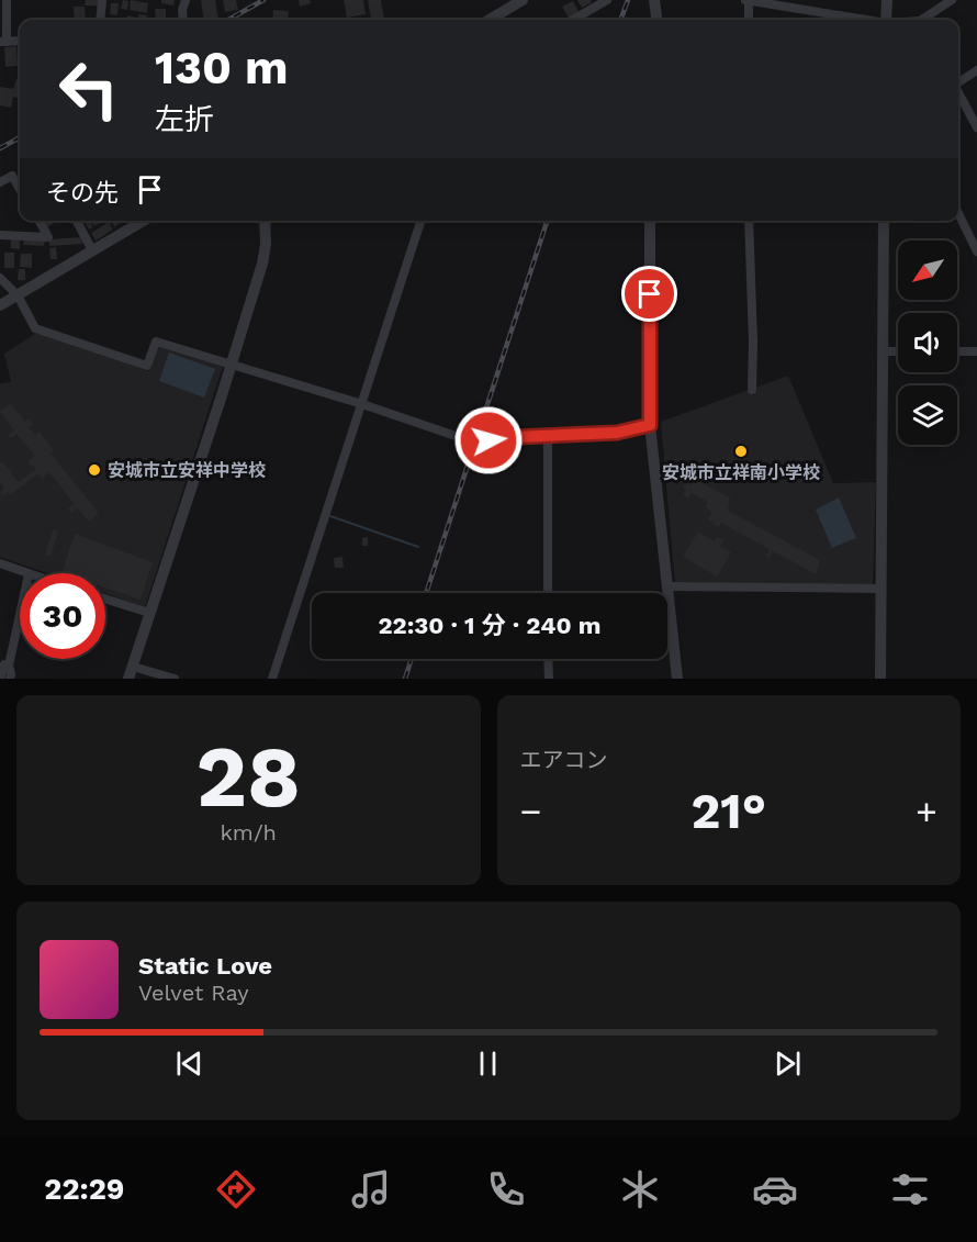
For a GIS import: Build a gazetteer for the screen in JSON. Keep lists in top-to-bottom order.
{
  "places": ["安城市立祥南小学校", "安城市立安祥中学校"],
  "north": "bottom left",
  "page": {
    "turn": ["130 m", "左折"],
    "then": "その先",
    "limit": "30",
    "trip": "22:30 · 1 分 · 240 m",
    "tile": [
      ["28", "km/h"],
      "エアコン"
    ],
    "heat": ["−", "21°", "+"],
    "song": ["Static Love", "Velvet Ray"],
    "tabs": "22:29"
  }
}
